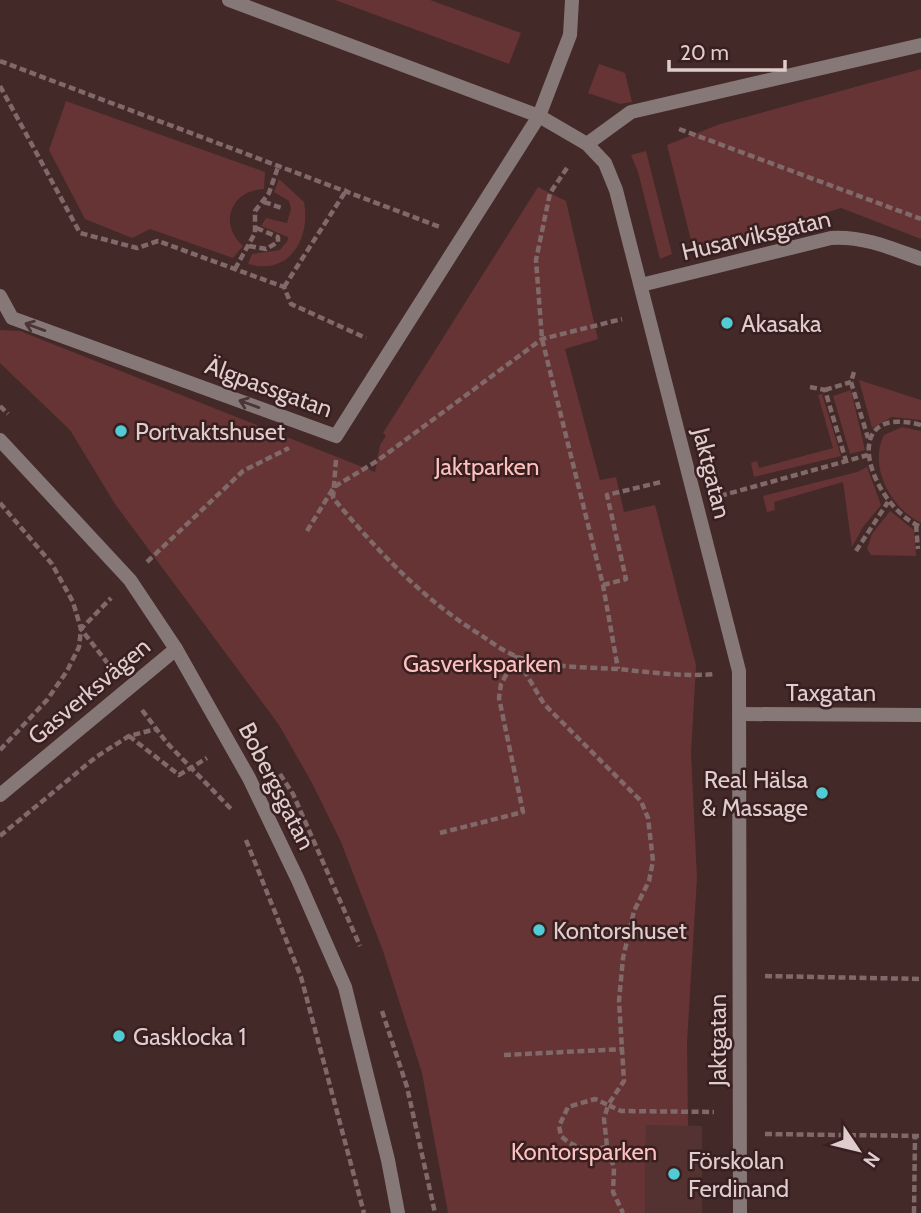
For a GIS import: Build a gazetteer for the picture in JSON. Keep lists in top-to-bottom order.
{
  "streets": {
    "street": [
      "Husarviksgatan",
      "Älgpassgatan",
      "Jaktgatan",
      "Gasverksvägen",
      "Taxgatan",
      "Bobergsgatan"
    ]
  },
  "crossings": [
    ["Husarviksgatan", "Jaktgatan"],
    ["Älgpassgatan", "Jaktgatan"],
    ["Jaktgatan", "Taxgatan"],
    ["Gasverksvägen", "Bobergsgatan"]
  ],
  "one_way": ["Älgpassgatan"],
  "parks": ["Jaktparken", "Gasverksparken", "Kontorsparken"],
  "places": [
    "Akasaka",
    "Portvaktshuset",
    "Real Hälsa & Massage",
    "Kontorshuset",
    "Gasklocka 1",
    "Förskolan Ferdinand"
  ],
  "scale_bar": "20 m",
  "north": "bottom right"
}
